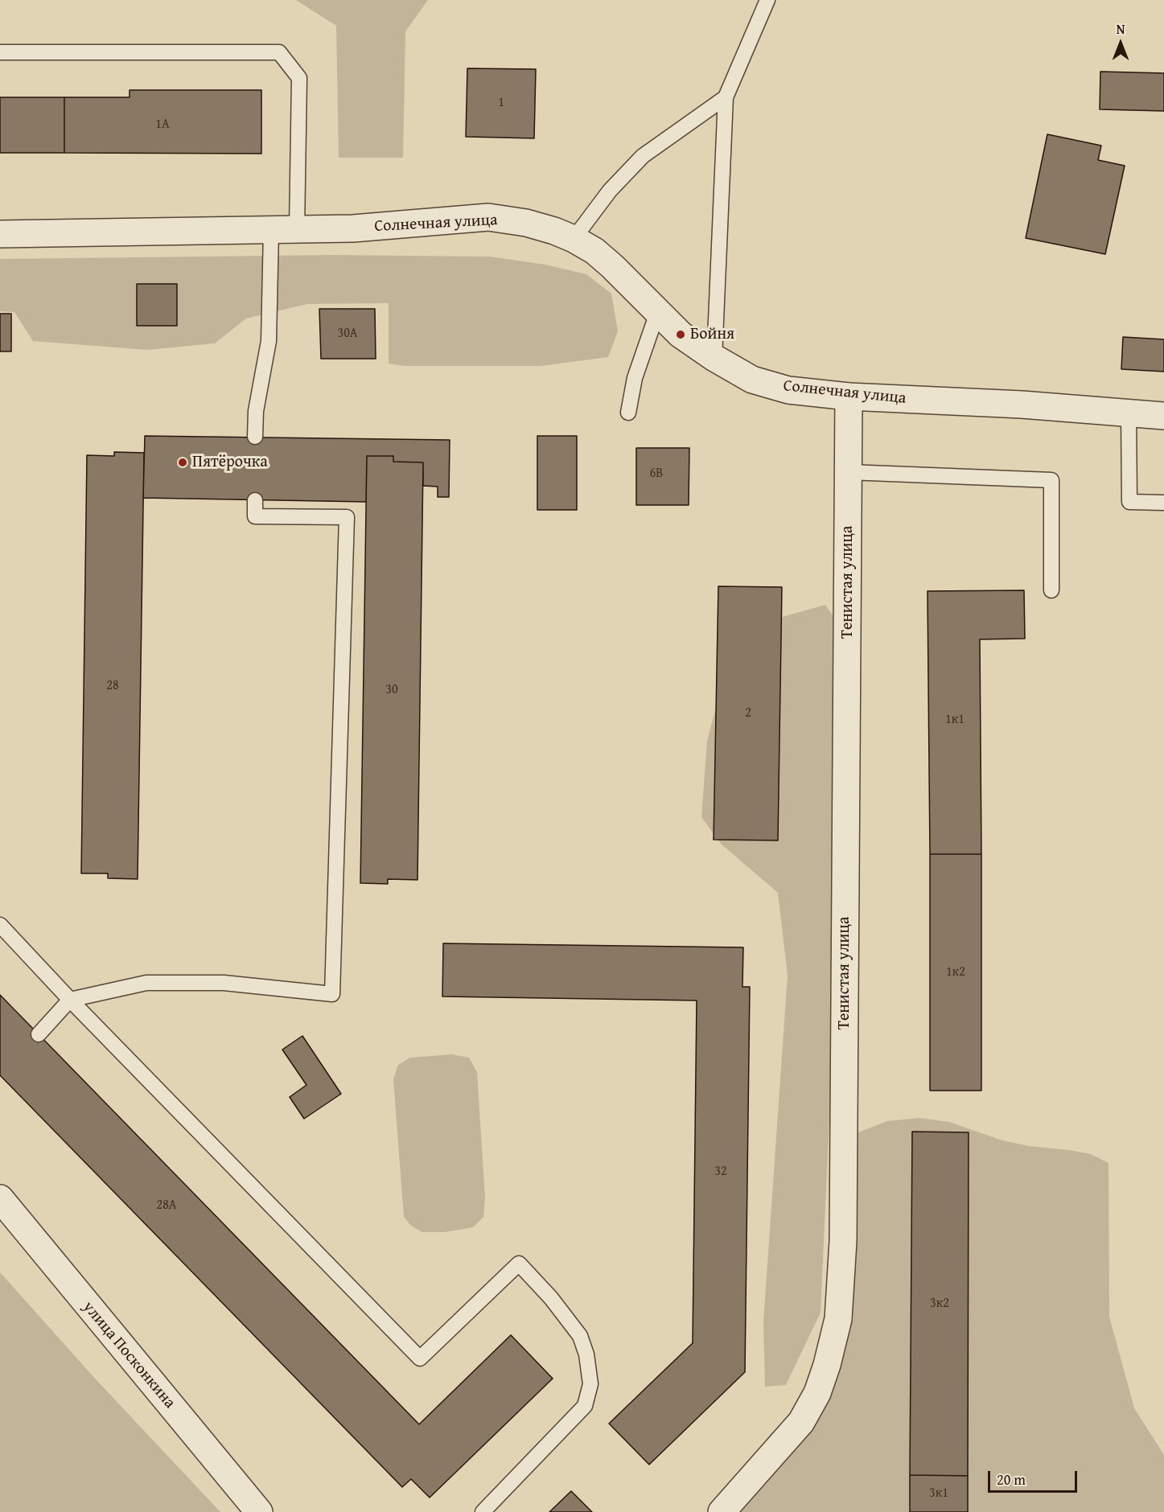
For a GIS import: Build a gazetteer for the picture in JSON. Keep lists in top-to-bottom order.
{
  "streets": {
    "street": ["Солнечная улица", "Тенистая улица", "улица Посконкина"]
  },
  "crossings": [
    ["Солнечная улица", "Тенистая улица"]
  ],
  "places": ["Бойня", "Пятёрочка"],
  "house_numbers": [
    "1",
    "1А",
    "30А",
    "6В",
    "28",
    "30",
    "2",
    "1к1",
    "1к2",
    "32",
    "28А",
    "3к2",
    "3к1"
  ],
  "scale_bar": "20 m",
  "north": "top"
}
